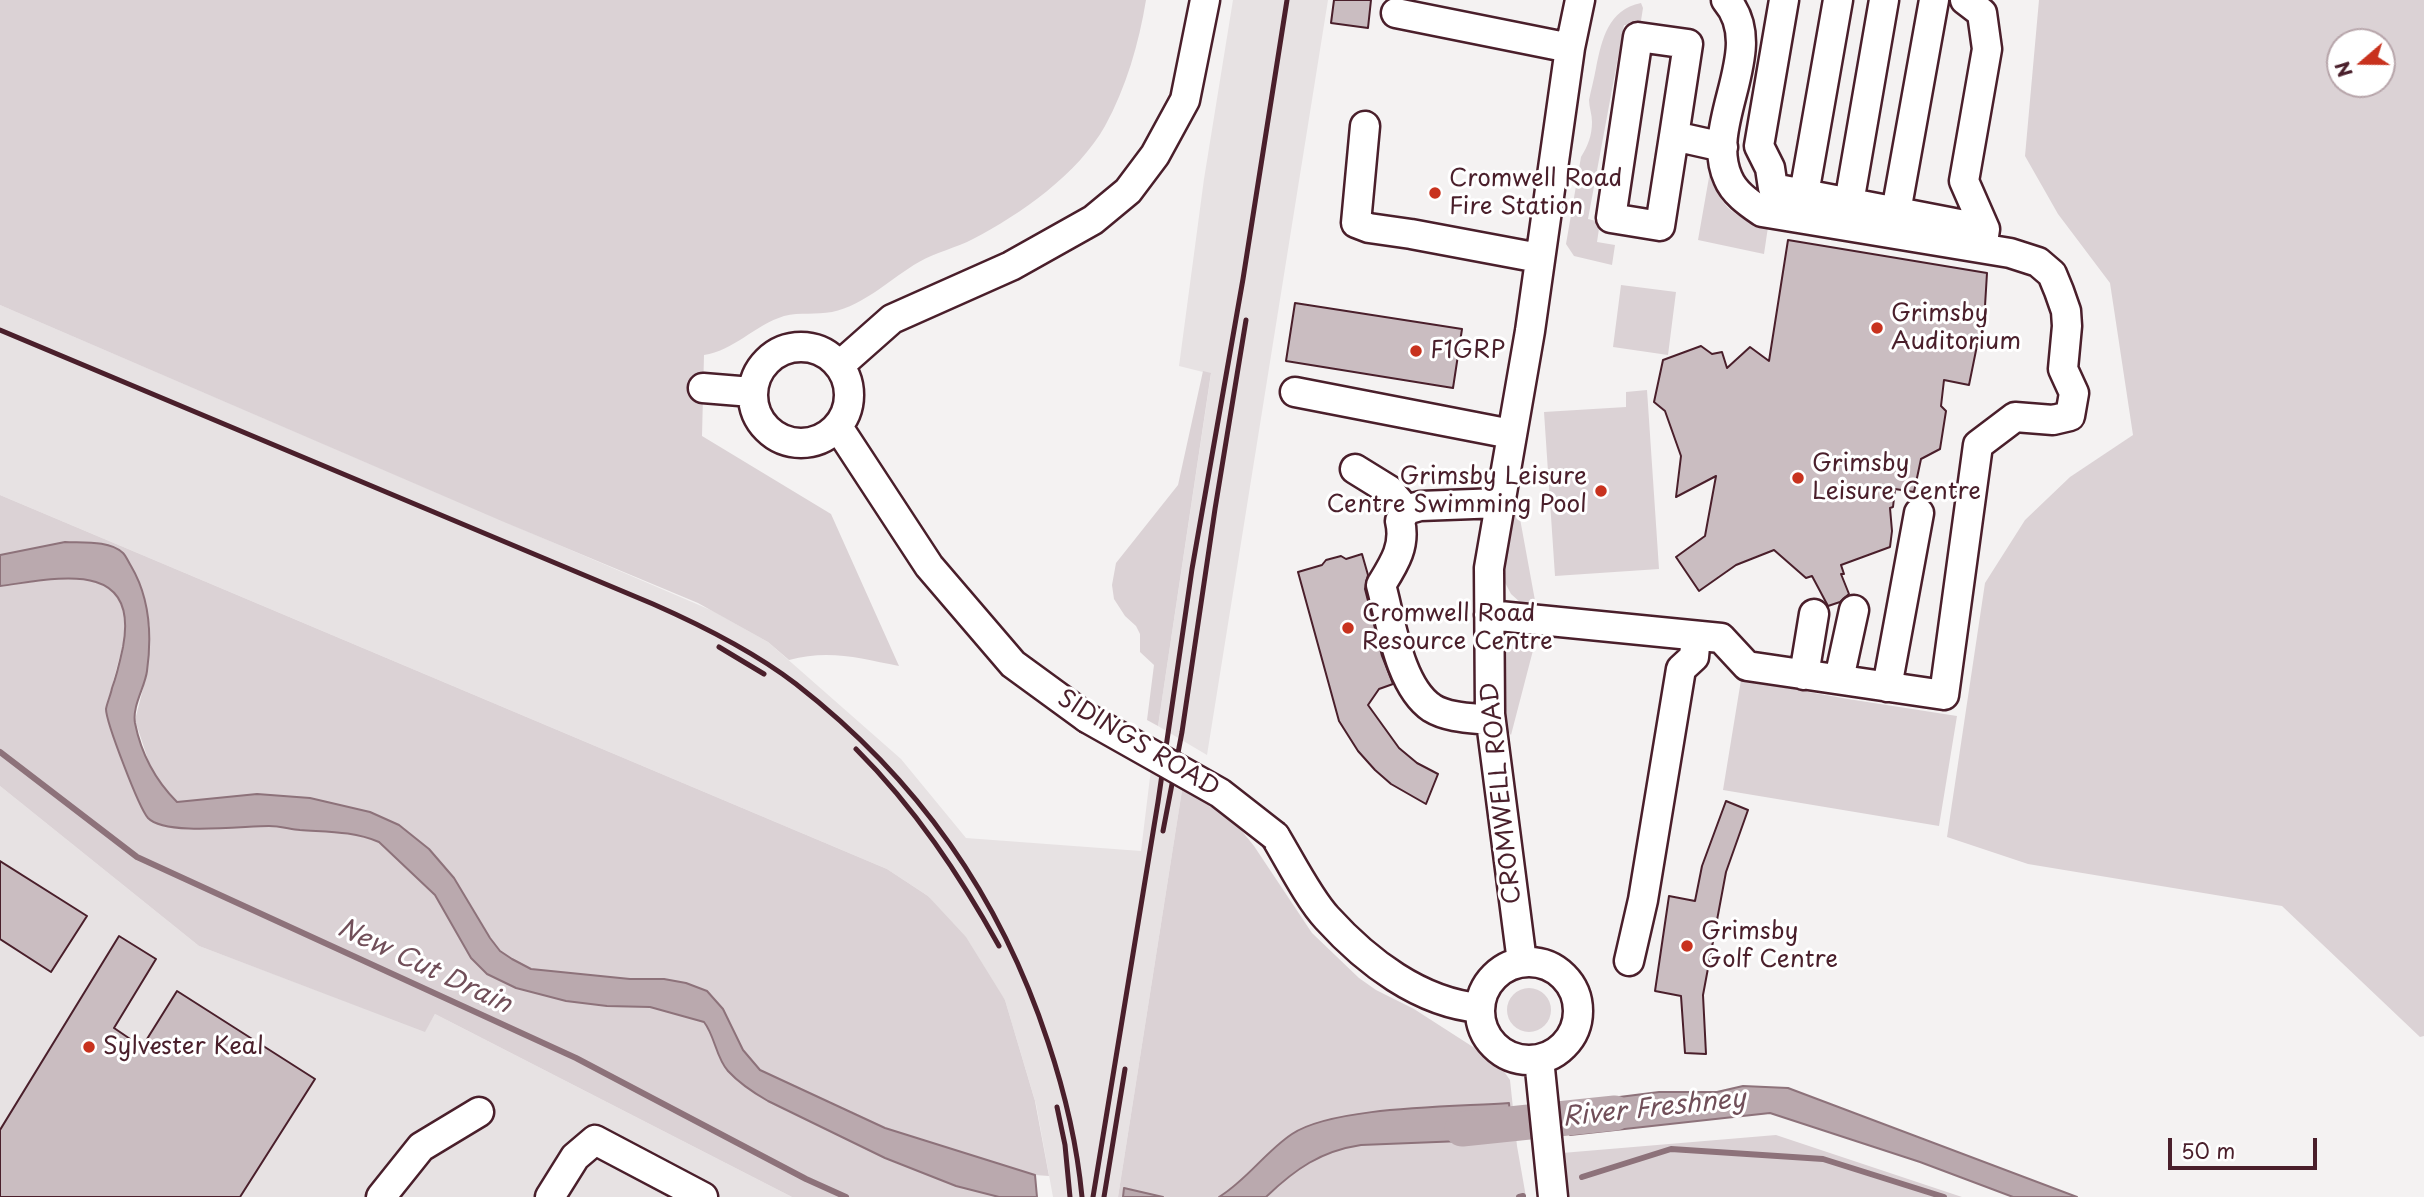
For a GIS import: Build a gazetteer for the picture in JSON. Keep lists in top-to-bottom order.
{
  "streets": {
    "street": ["SIDINGS ROAD", "CROMWELL ROAD"]
  },
  "crossings": [
    ["SIDINGS ROAD", "CROMWELL ROAD"]
  ],
  "water": ["New Cut Drain", "River Freshney"],
  "places": [
    "Cromwell Road Fire Station",
    "Grimsby Auditorium",
    "F1GRP",
    "Grimsby Leisure Centre",
    "Grimsby Leisure Centre Swimming Pool",
    "Cromwell Road Resource Centre",
    "Grimsby Golf Centre",
    "Sylvester Keal"
  ],
  "scale_bar": "50 m",
  "north": "left"
}
